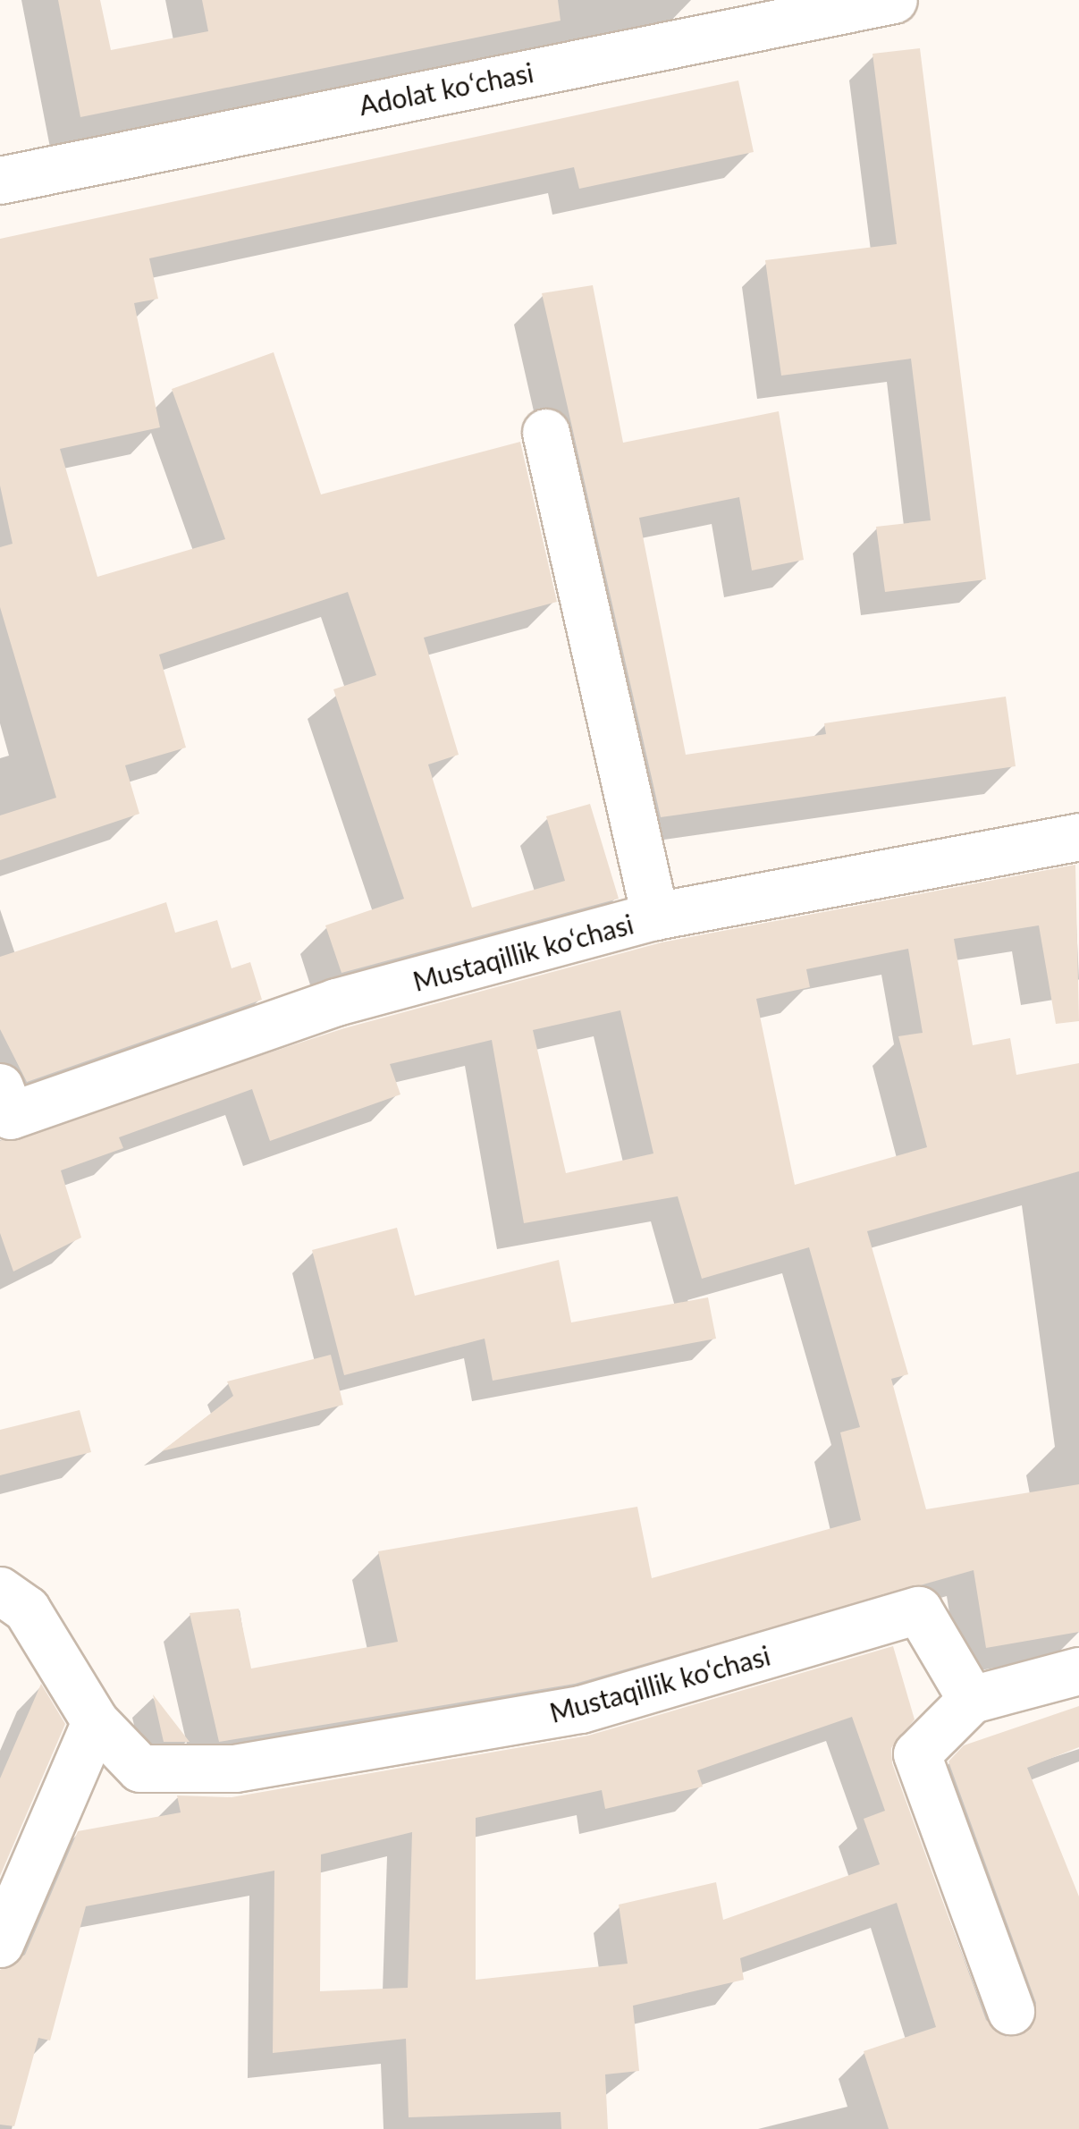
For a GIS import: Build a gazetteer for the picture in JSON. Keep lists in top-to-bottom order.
{
  "streets": {
    "street": ["Adolat koʻchasi", "Mustaqillik ko‘chasi"]
  }
}
